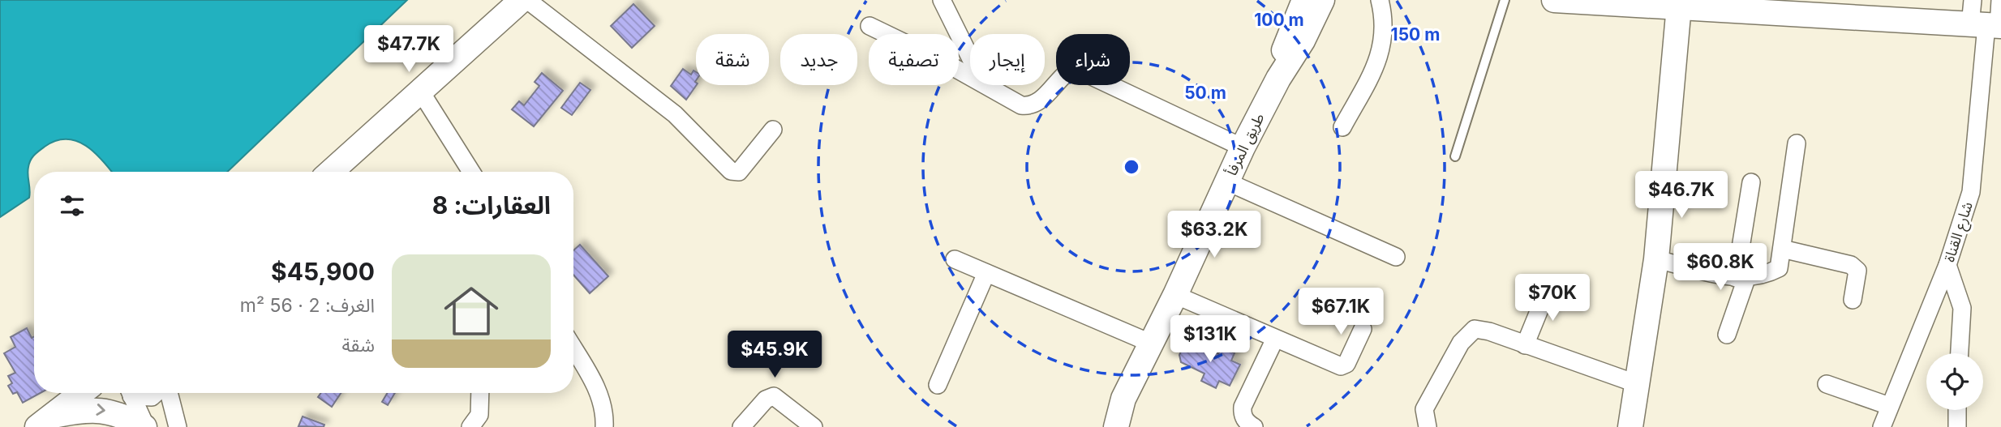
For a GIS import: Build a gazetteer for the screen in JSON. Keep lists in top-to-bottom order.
{
  "streets": {
    "street": ["طريق المرفأ", "شارع القناة"]
  },
  "page": {
    "price": [
      "$47.7K",
      "$46.7K",
      "$63.2K",
      "$60.8K",
      "$70K",
      "$67.1K",
      "$131K",
      "$45.9K"
    ],
    "chip": [
      "شراء",
      "إيجار",
      "تصفية",
      "جديد",
      "شقة"
    ],
    "heading": "العقارات: 8",
    "list": [
      {
        "name": "$45,900",
        "note": "الغرف: 2 · 56 m² · شقة"
      }
    ]
  },
  "rings": ["100 m", "150 m", "50 m"]
}
